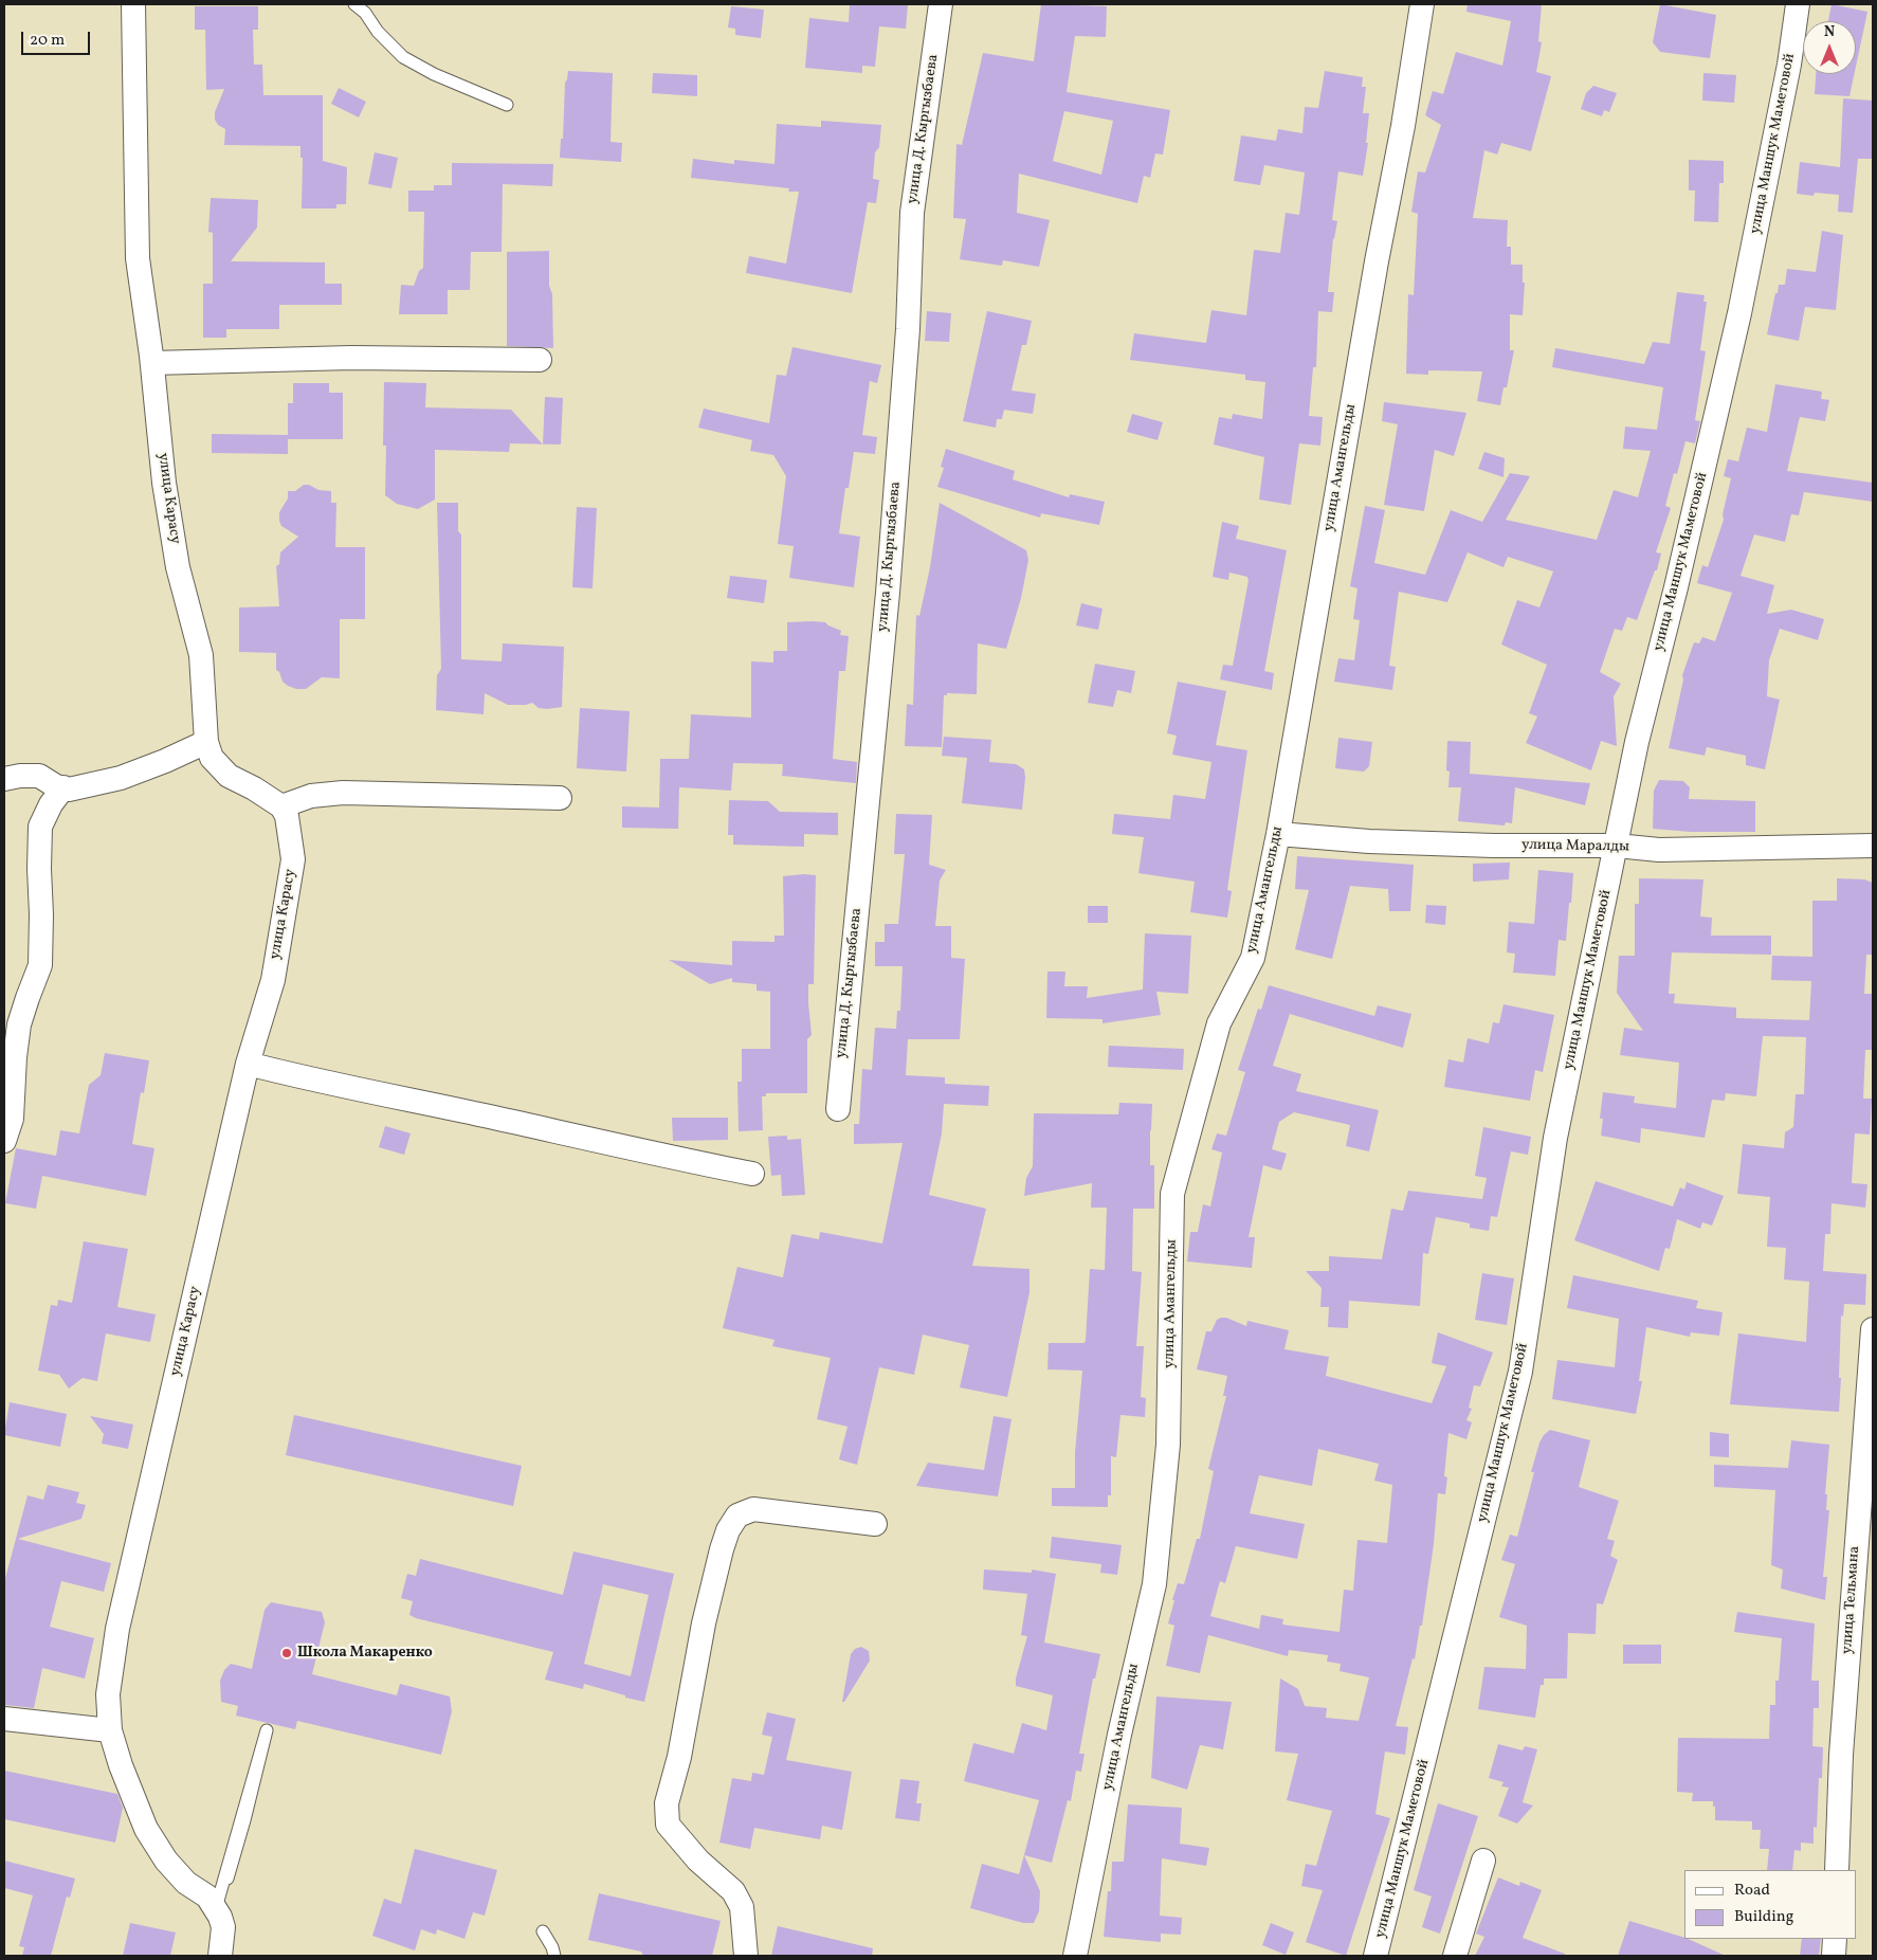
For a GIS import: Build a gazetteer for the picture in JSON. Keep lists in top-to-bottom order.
{
  "streets": {
    "street": [
      "улица Д. Кыргызбаева",
      "улица Маншук Маметовой",
      "улица Амангельды",
      "улица Карасу",
      "улица Маралды",
      "улица Тельмана"
    ]
  },
  "crossings": [
    ["улица Маншук Маметовой", "улица Маралды"],
    ["улица Амангельды", "улица Маралды"]
  ],
  "places": ["Школа Макаренко"],
  "legend": ["Road", "Building"],
  "scale_bar": "20 m",
  "north": "top"
}
